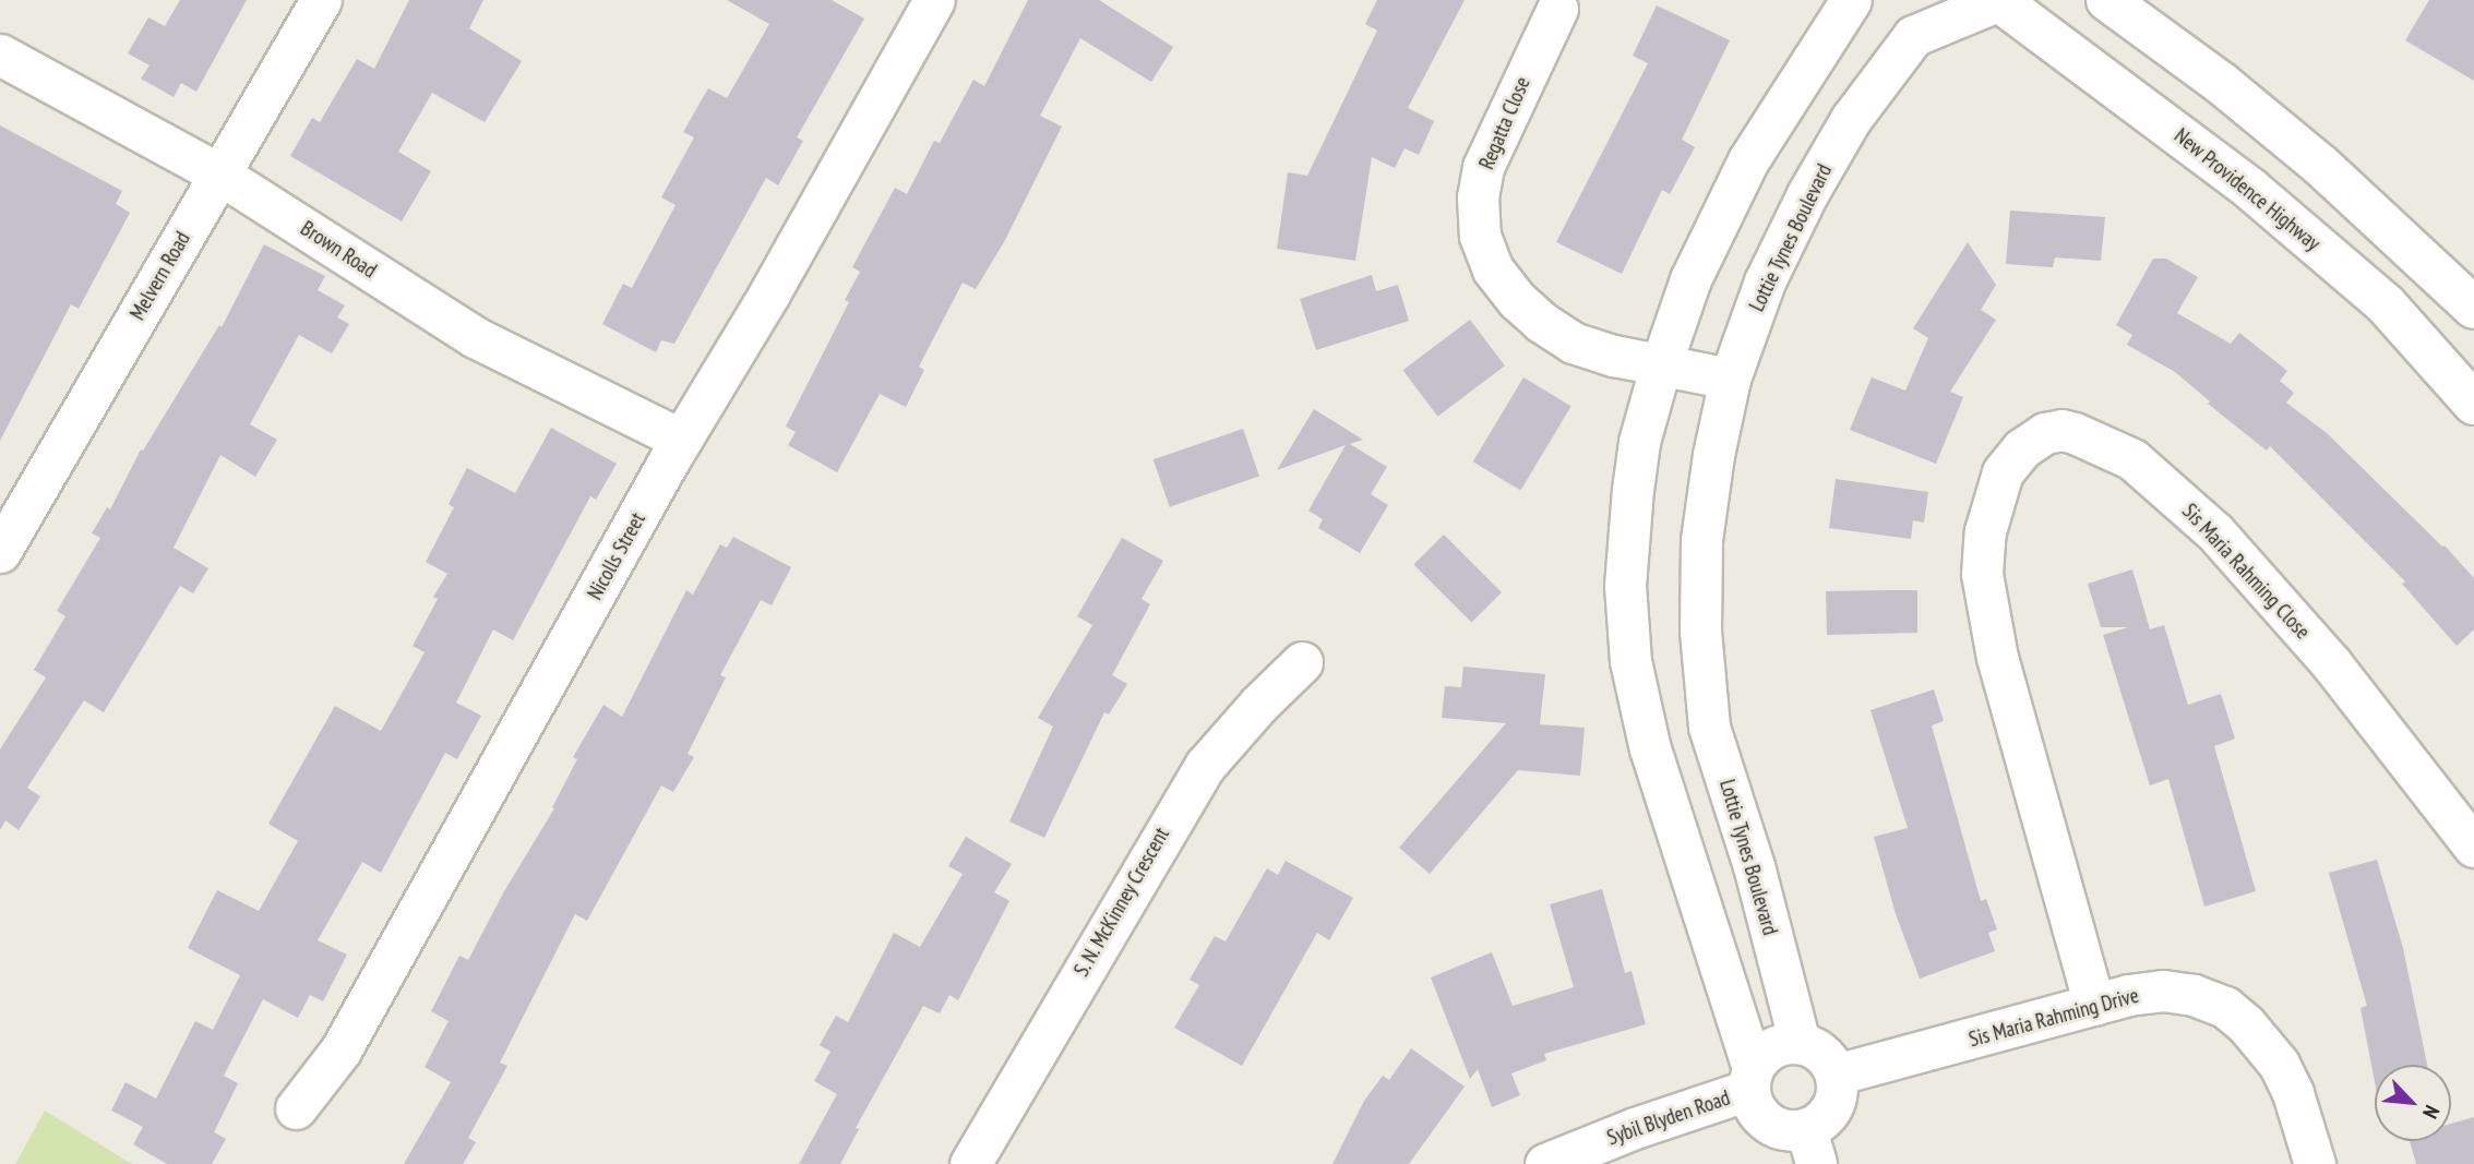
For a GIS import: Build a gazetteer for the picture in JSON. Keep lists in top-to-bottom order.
{
  "streets": {
    "highway": ["New Providence Highway"],
    "street": [
      "Regatta Close",
      "Lottie Tynes Boulevard",
      "Brown Road",
      "Melvern Road",
      "Nicolls Street",
      "Sis Maria Rahming Close",
      "S. N. McKinney Crescent",
      "Sis Maria Rahming Drive",
      "Sybil Blyden Road"
    ]
  },
  "crossings": [
    ["Regatta Close", "Lottie Tynes Boulevard"],
    ["New Providence Highway", "Lottie Tynes Boulevard"],
    ["Lottie Tynes Boulevard", "Sis Maria Rahming Drive"],
    ["Lottie Tynes Boulevard", "Sybil Blyden Road"],
    ["Brown Road", "Melvern Road"],
    ["Brown Road", "Nicolls Street"],
    ["Sis Maria Rahming Close", "Sis Maria Rahming Drive"],
    ["Sis Maria Rahming Drive", "Sybil Blyden Road"]
  ],
  "north": "bottom right"
}
